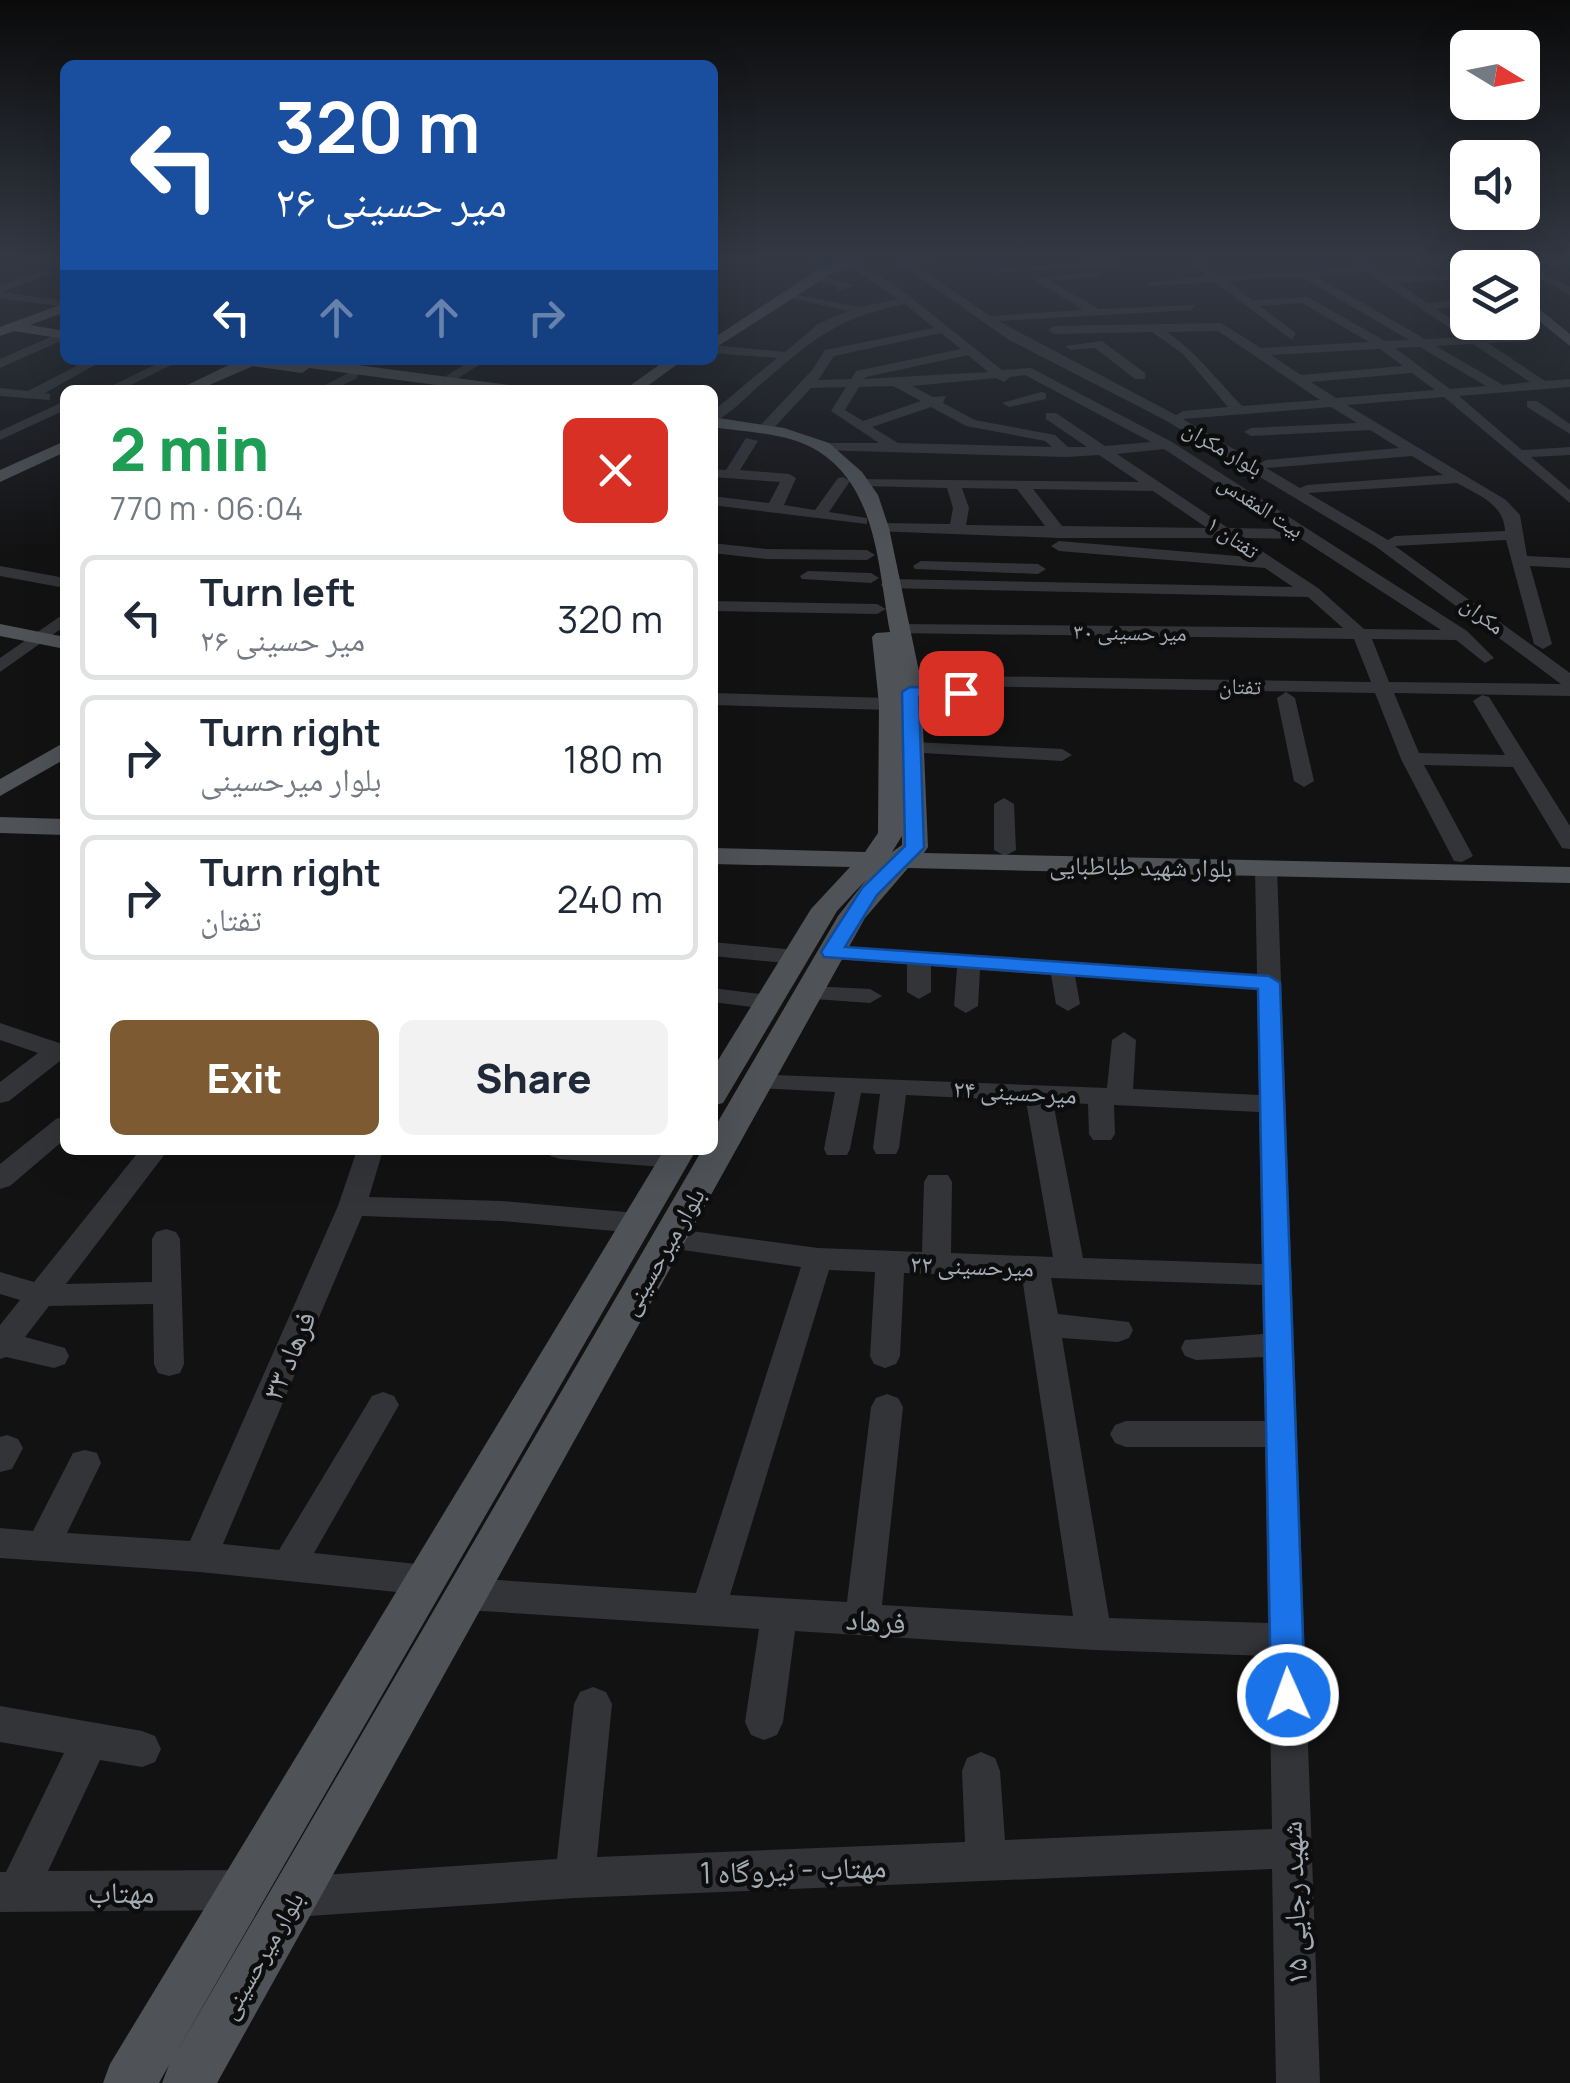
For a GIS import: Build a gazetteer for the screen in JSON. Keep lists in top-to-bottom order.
{
  "streets": {
    "main road": ["بلوار شهید طباطبایی", "بلوار میرحسینی"],
    "street": [
      "بلوار مکران",
      "بیت المقدس",
      "تفتان ۱",
      "مکران",
      "میر حسینی ۳۰",
      "تفتان",
      "میرحسینی ۲۴",
      "میرحسینی ۲۲",
      "فرهاد ۳۳",
      "فرهاد",
      "مهتاب - نیروگاه 1",
      "مهتاب",
      "شهید رجایی ۱۵"
    ]
  },
  "crossings": [
    ["بلوار مکران", "مکران"],
    ["بیت المقدس", "تفتان ۱"],
    ["بیت المقدس", "میر حسینی ۳۰"],
    ["تفتان ۱", "میر حسینی ۳۰"],
    ["تفتان ۱", "تفتان"],
    ["تفتان ۱", "بلوار شهید طباطبایی"],
    ["مکران", "میر حسینی ۳۰"],
    ["میر حسینی ۳۰", "بلوار میرحسینی"],
    ["تفتان", "بلوار میرحسینی"],
    ["بلوار شهید طباطبایی", "بلوار میرحسینی"],
    ["بلوار شهید طباطبایی", "شهید رجایی ۱۵"],
    ["میرحسینی ۲۴", "بلوار میرحسینی"],
    ["میرحسینی ۲۴", "شهید رجایی ۱۵"],
    ["بلوار میرحسینی", "میرحسینی ۲۲"],
    ["بلوار میرحسینی", "فرهاد"],
    ["بلوار میرحسینی", "مهتاب - نیروگاه 1"],
    ["بلوار میرحسینی", "مهتاب"],
    ["میرحسینی ۲۲", "فرهاد ۳۳"],
    ["میرحسینی ۲۲", "شهید رجایی ۱۵"],
    ["فرهاد", "شهید رجایی ۱۵"],
    ["مهتاب - نیروگاه 1", "شهید رجایی ۱۵"]
  ],
  "north": "right",
  "page": {
    "turn": ["320 m", "میر حسینی ۲۶"],
    "heading": ["2 min", "770 m · 06:04"],
    "list": [
      {
        "name": "Turn left",
        "note": "میر حسینی ۲۶",
        "value": "320 m"
      },
      {
        "name": "Turn right",
        "note": "بلوار میرحسینی",
        "value": "180 m"
      },
      {
        "name": "Turn right",
        "note": "تفتان",
        "value": "240 m"
      }
    ],
    "buttons": ["Exit", "Share"]
  }
}
